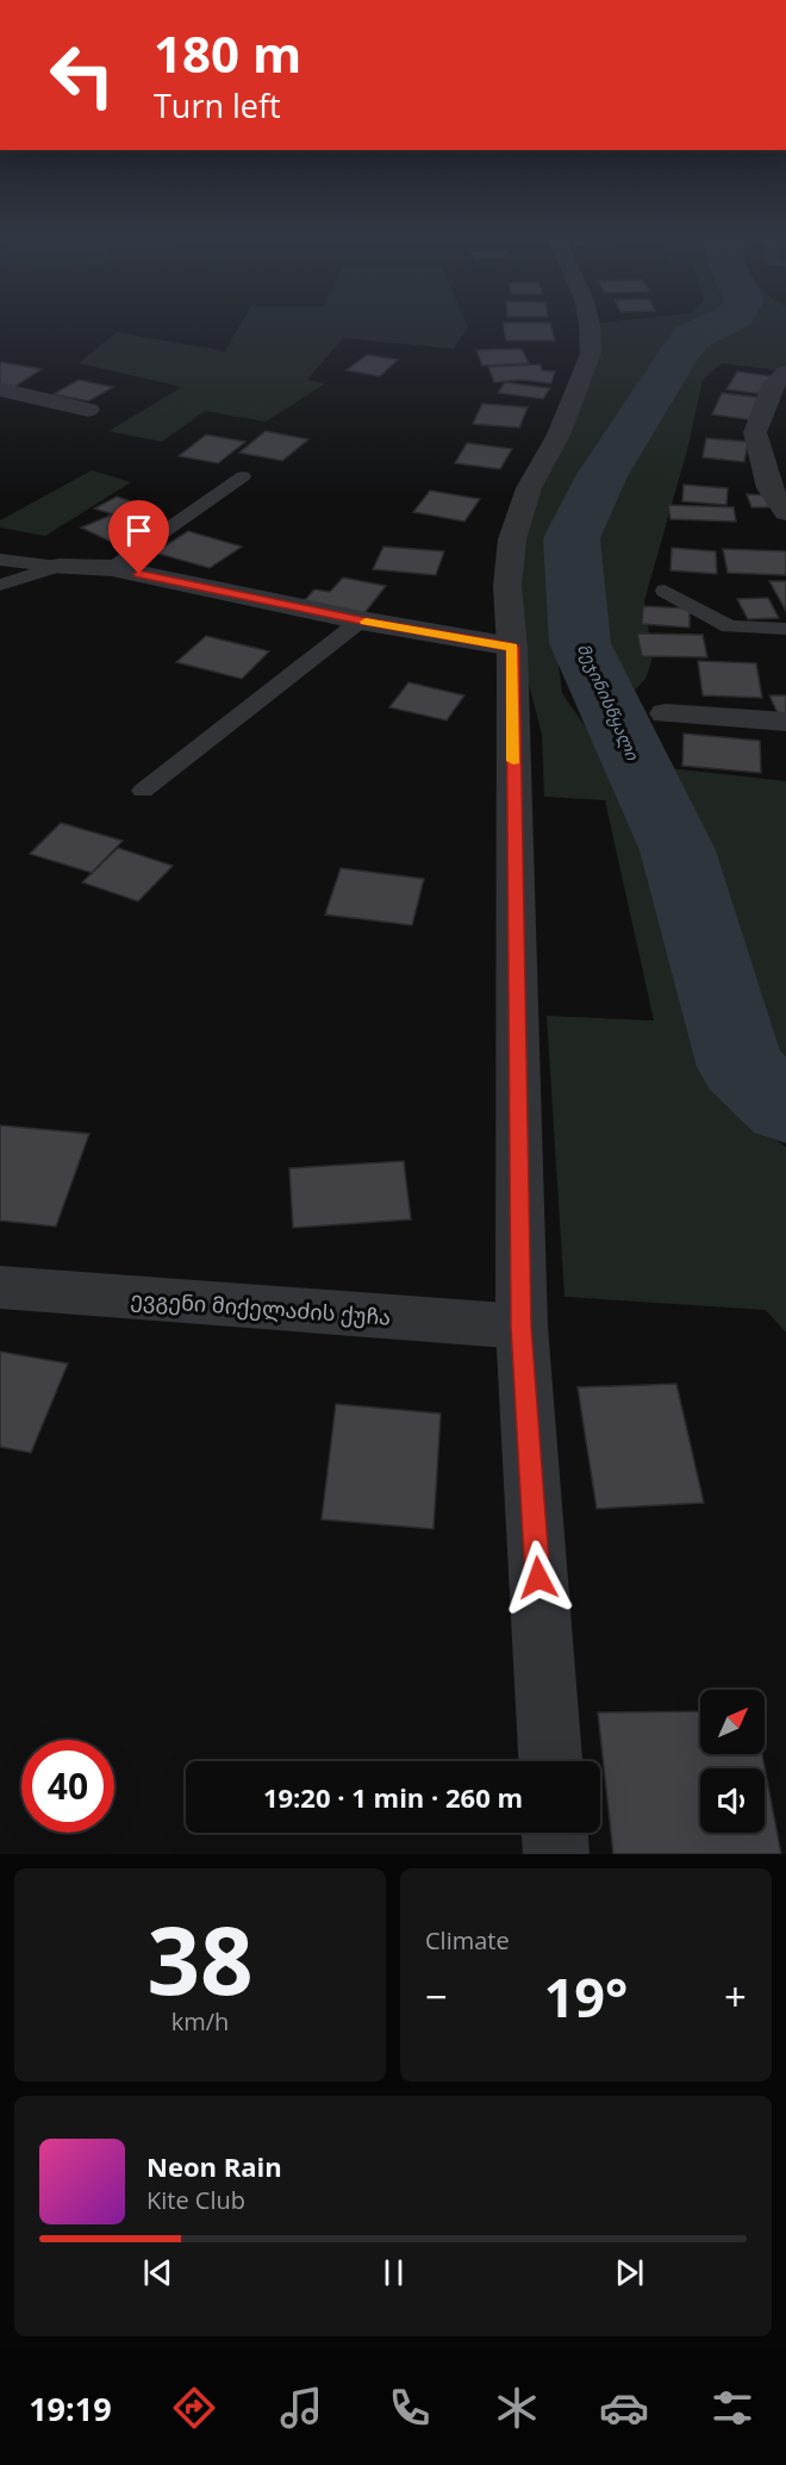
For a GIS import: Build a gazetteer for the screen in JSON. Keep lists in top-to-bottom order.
{
  "streets": {
    "street": ["ევგენი მიქელაძის ქუჩა"]
  },
  "water": ["მეჯინისწყალი"],
  "north": "top right",
  "page": {
    "turn": ["180 m", "Turn left"],
    "limit": "40",
    "trip": "19:20 · 1 min · 260 m",
    "tile": [
      ["38", "km/h"],
      "Climate"
    ],
    "heat": ["−", "19°", "+"],
    "song": ["Neon Rain", "Kite Club"],
    "tabs": "19:19"
  }
}
